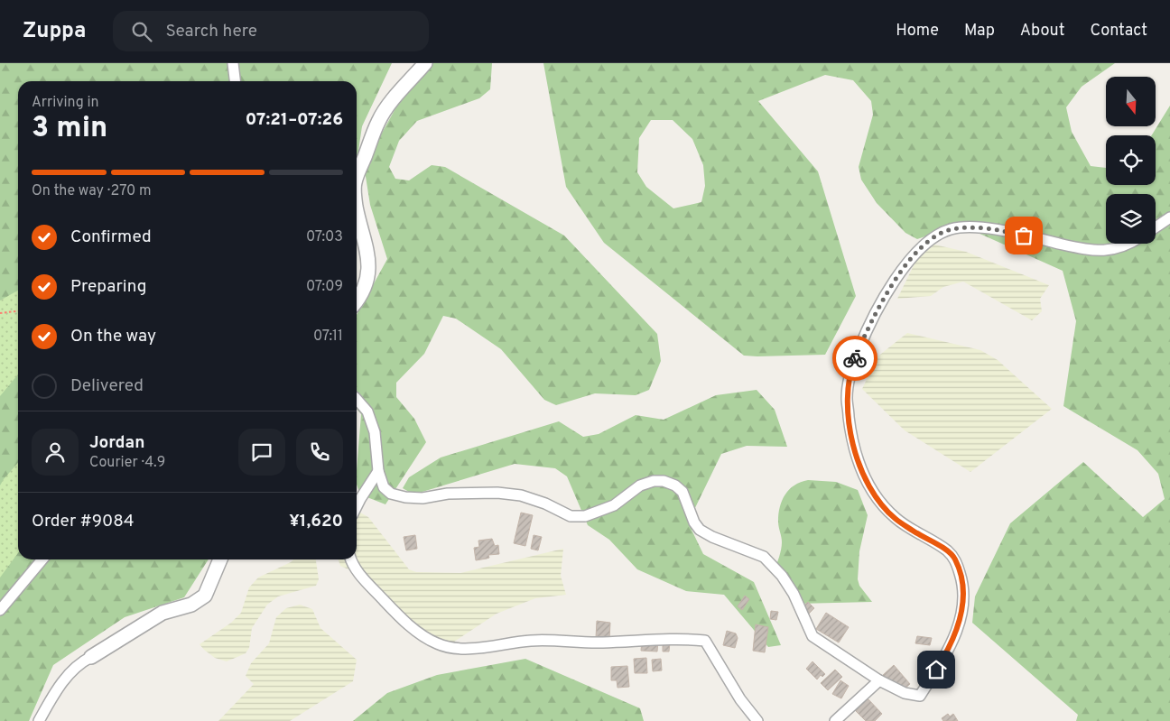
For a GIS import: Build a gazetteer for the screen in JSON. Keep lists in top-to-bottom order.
{
  "north": "bottom",
  "page": {
    "header": "Zuppa",
    "search": "Search here",
    "nav": [
      "Home",
      "Map",
      "About",
      "Contact"
    ],
    "heading": ["3 min", "Arriving in", "07:21–07:26"],
    "panel": [
      "Jordan",
      "Courier · 4.9",
      "Order #9084",
      "¥1,620"
    ],
    "bar": "On the way · 270 m",
    "list": [
      ["Confirmed", "07:03"],
      ["Preparing", "07:09"],
      ["On the way", "07:11"],
      "Delivered"
    ]
  }
}
